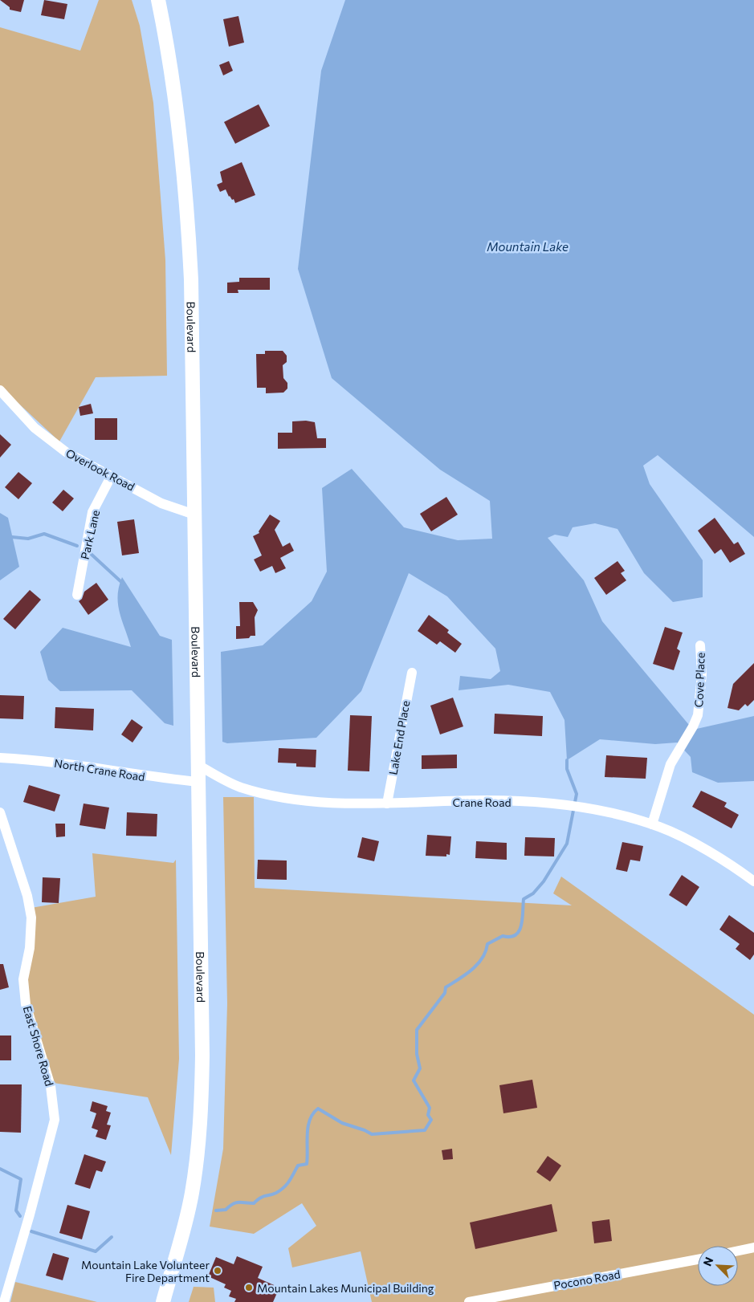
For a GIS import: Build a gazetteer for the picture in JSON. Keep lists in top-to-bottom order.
{
  "streets": {
    "main road": ["Boulevard"],
    "street": [
      "Overlook Road",
      "Park Lane",
      "Cove Place",
      "Lake End Place",
      "North Crane Road",
      "Crane Road",
      "East Shore Road",
      "Pocono Road"
    ]
  },
  "crossings": [
    ["Boulevard", "Overlook Road"],
    ["Boulevard", "North Crane Road"],
    ["Boulevard", "Crane Road"],
    ["Overlook Road", "Park Lane"],
    ["Cove Place", "Crane Road"],
    ["Lake End Place", "Crane Road"]
  ],
  "water": ["Mountain Lake"],
  "places": ["Mountain Lake Volunteer Fire Department", "Mountain Lakes Municipal Building"],
  "north": "top left"
}
